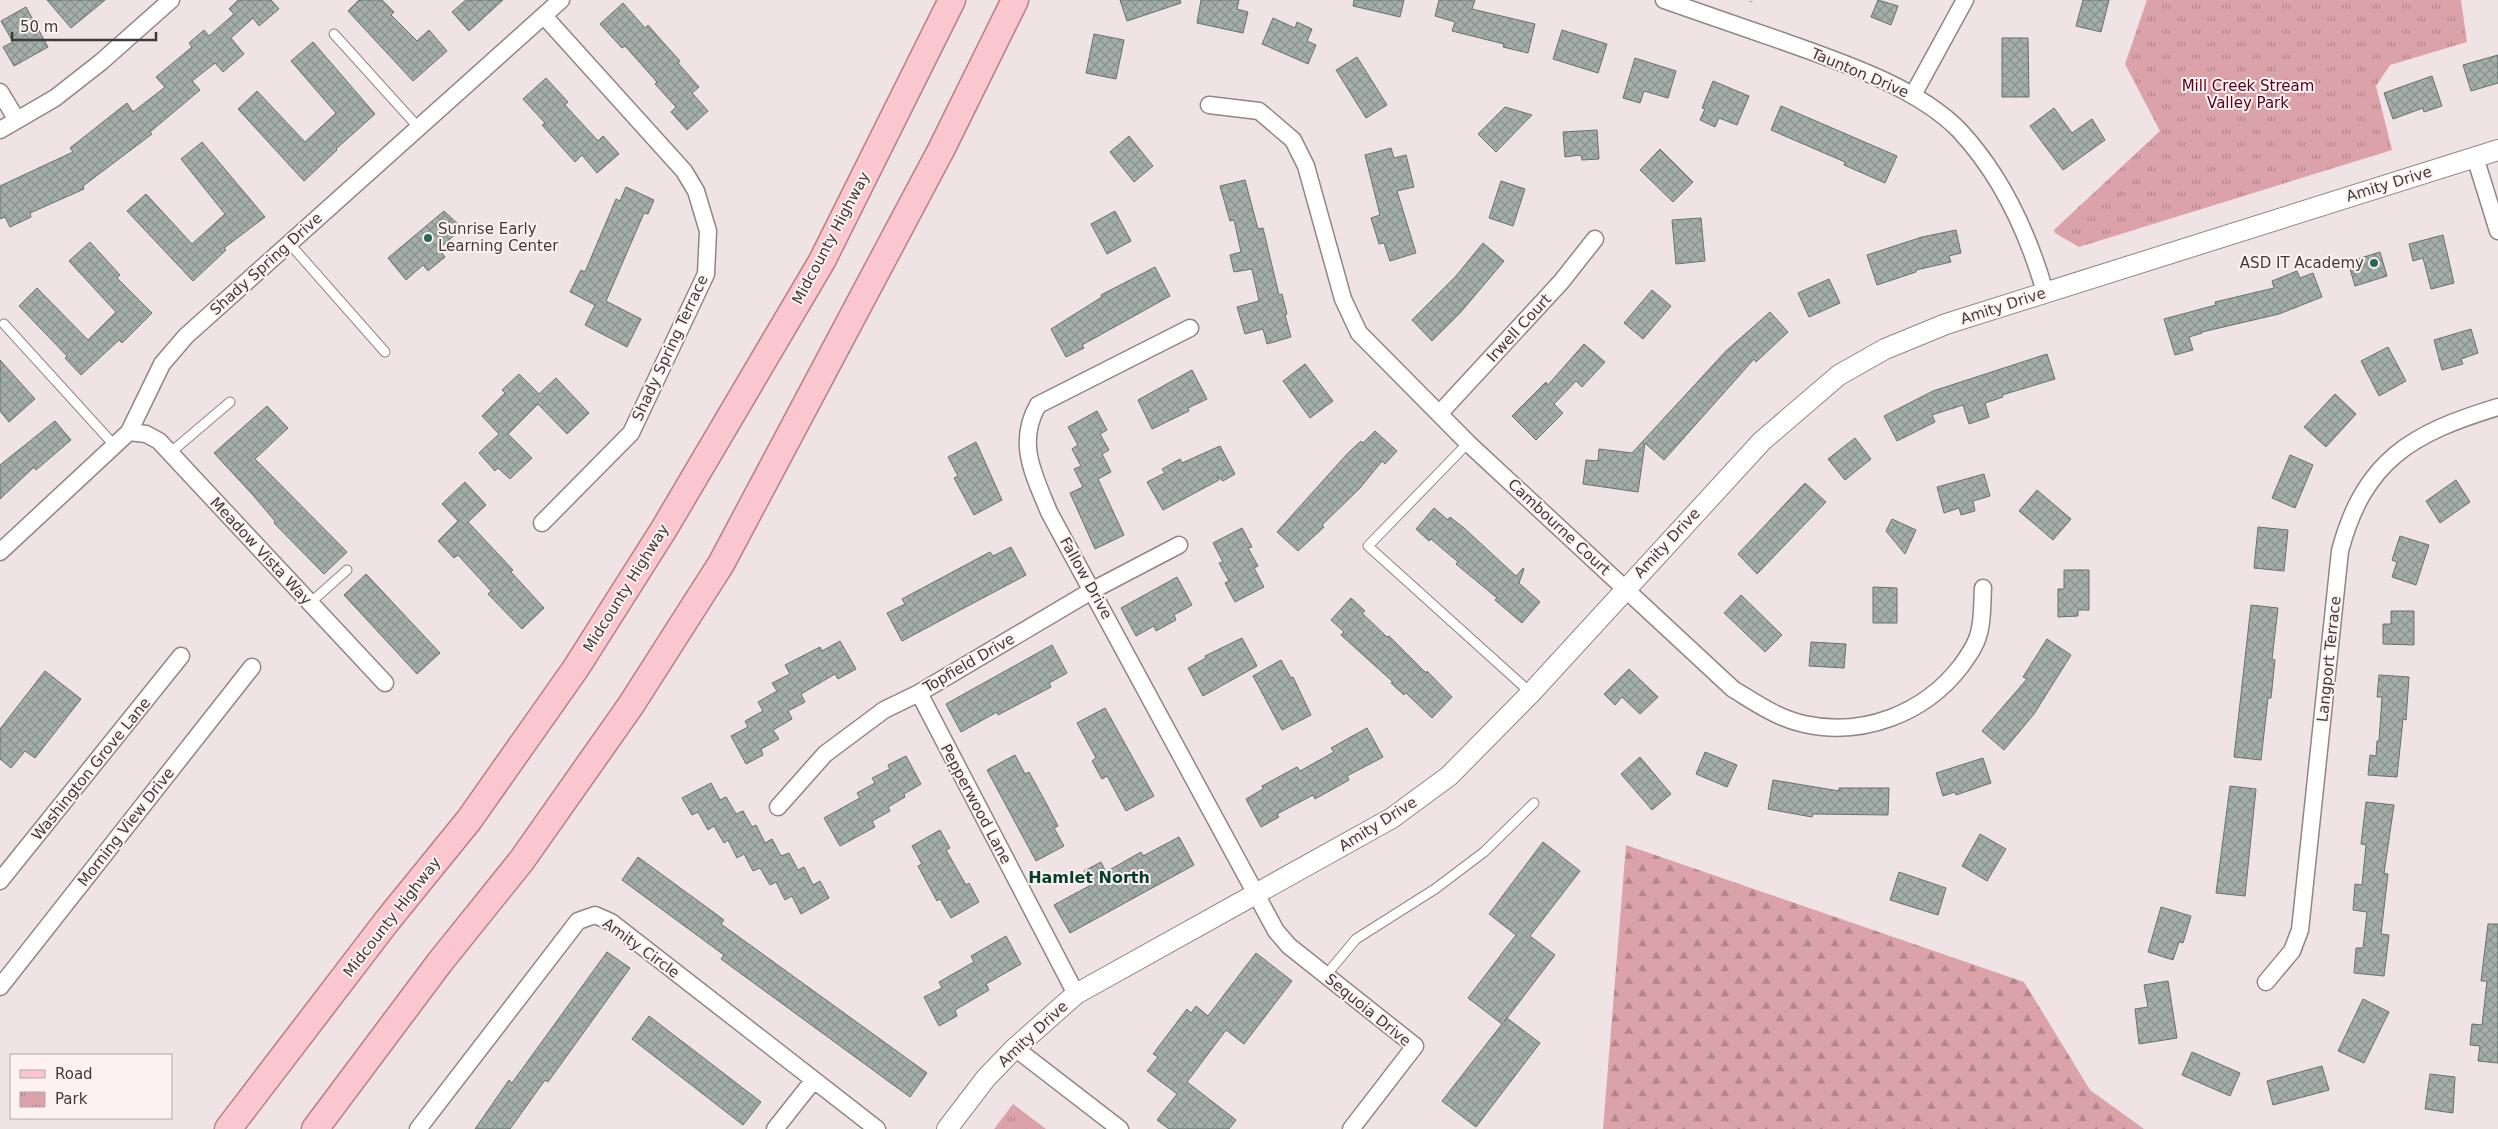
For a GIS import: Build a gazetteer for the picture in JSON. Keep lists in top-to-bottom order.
{
  "streets": {
    "main road": ["Midcounty Highway"],
    "street": [
      "Taunton Drive",
      "Amity Drive",
      "Shady Spring Drive",
      "Irwell Court",
      "Shady Spring Terrace",
      "Cambourne Court",
      "Meadow Vista Way",
      "Fallow Drive",
      "Langport Terrace",
      "Topfield Drive",
      "Washington Grove Lane",
      "Pepperwood Lane",
      "Morning View Drive",
      "Amity Circle",
      "Sequoia Drive"
    ]
  },
  "crossings": [
    ["Taunton Drive", "Amity Drive"],
    ["Amity Drive", "Cambourne Court"],
    ["Amity Drive", "Fallow Drive"],
    ["Amity Drive", "Pepperwood Lane"],
    ["Amity Drive", "Sequoia Drive"],
    ["Shady Spring Drive", "Shady Spring Terrace"],
    ["Shady Spring Drive", "Meadow Vista Way"],
    ["Irwell Court", "Cambourne Court"],
    ["Fallow Drive", "Topfield Drive"],
    ["Fallow Drive", "Sequoia Drive"],
    ["Topfield Drive", "Pepperwood Lane"]
  ],
  "districts": ["Hamlet North"],
  "parks": ["Mill Creek Stream Valley Park"],
  "places": ["Sunrise Early Learning Center", "ASD IT Academy"],
  "legend": ["Road", "Park"],
  "scale_bar": "50 m"
}
